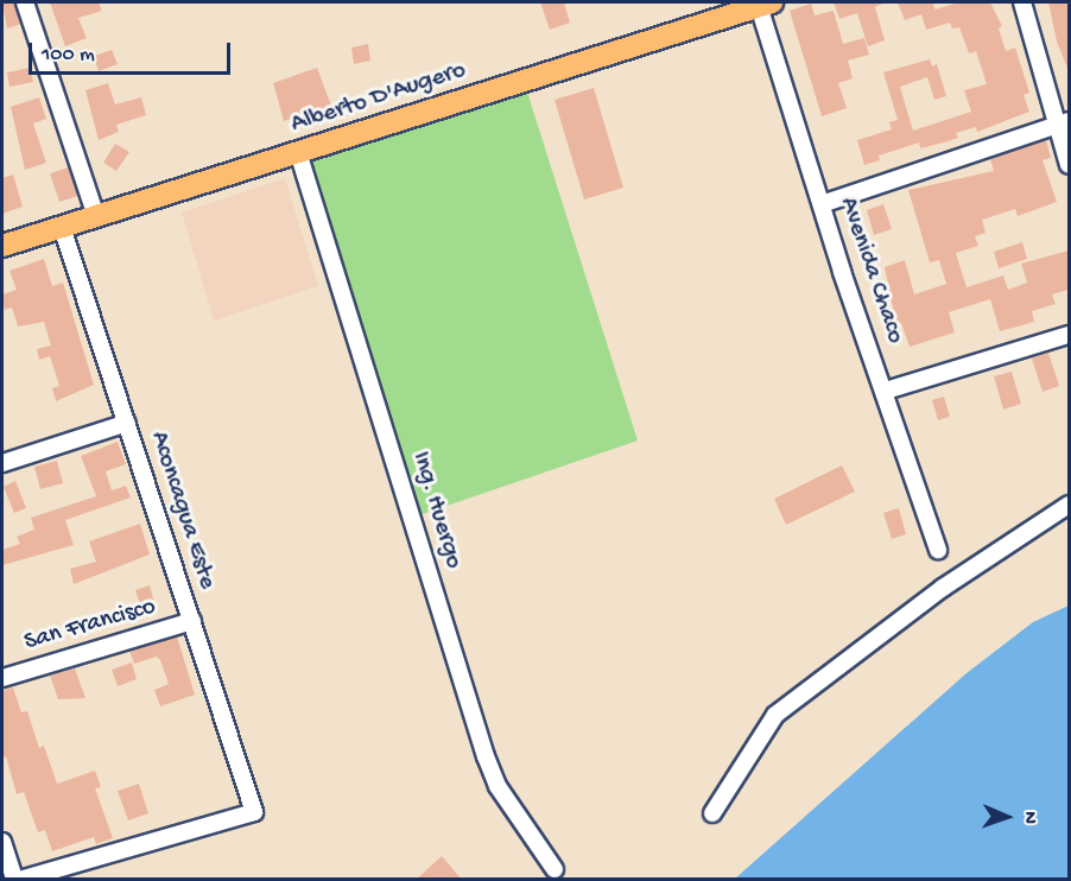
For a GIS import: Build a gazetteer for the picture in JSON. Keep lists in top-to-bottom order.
{
  "streets": {
    "main road": ["Alberto D'Augero"],
    "street": [
      "Avenida Chaco",
      "Aconcagua Este",
      "Ing. Huergo",
      "San Francisco"
    ]
  },
  "crossings": [
    ["Alberto D'Augero", "Avenida Chaco"],
    ["Alberto D'Augero", "Aconcagua Este"],
    ["Alberto D'Augero", "Ing. Huergo"],
    ["Aconcagua Este", "San Francisco"]
  ],
  "scale_bar": "100 m",
  "north": "right"
}
